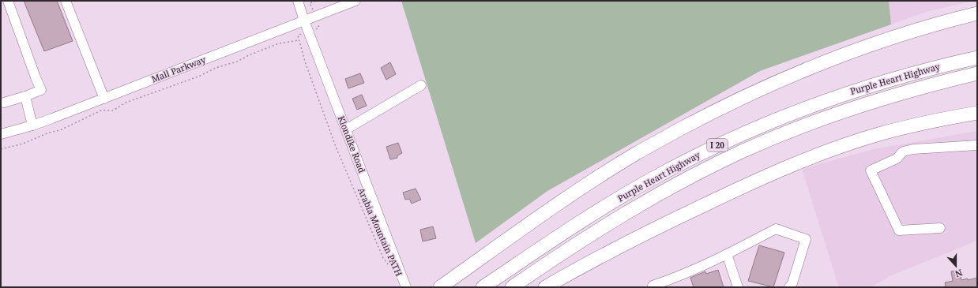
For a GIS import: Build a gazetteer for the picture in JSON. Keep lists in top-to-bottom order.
{
  "streets": {
    "highway": ["Purple Heart Highway", "I 20"],
    "street": ["Mall Parkway", "Klondike Road"],
    "path": ["Arabia Mountain PATH"]
  },
  "crossings": [
    ["Mall Parkway", "Klondike Road"]
  ],
  "north": "bottom"
}
